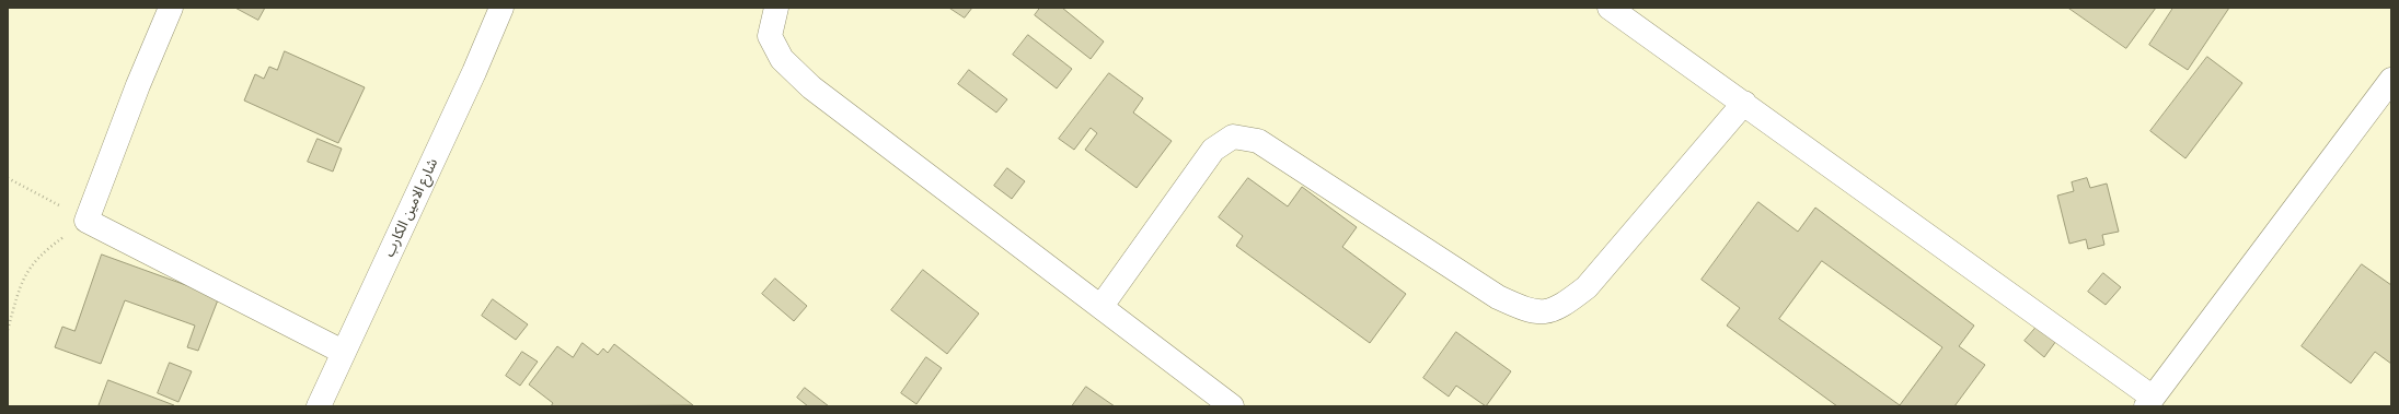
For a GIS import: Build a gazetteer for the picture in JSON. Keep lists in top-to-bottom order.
{
  "streets": {
    "street": ["شارع الامين الكارب"]
  }
}
